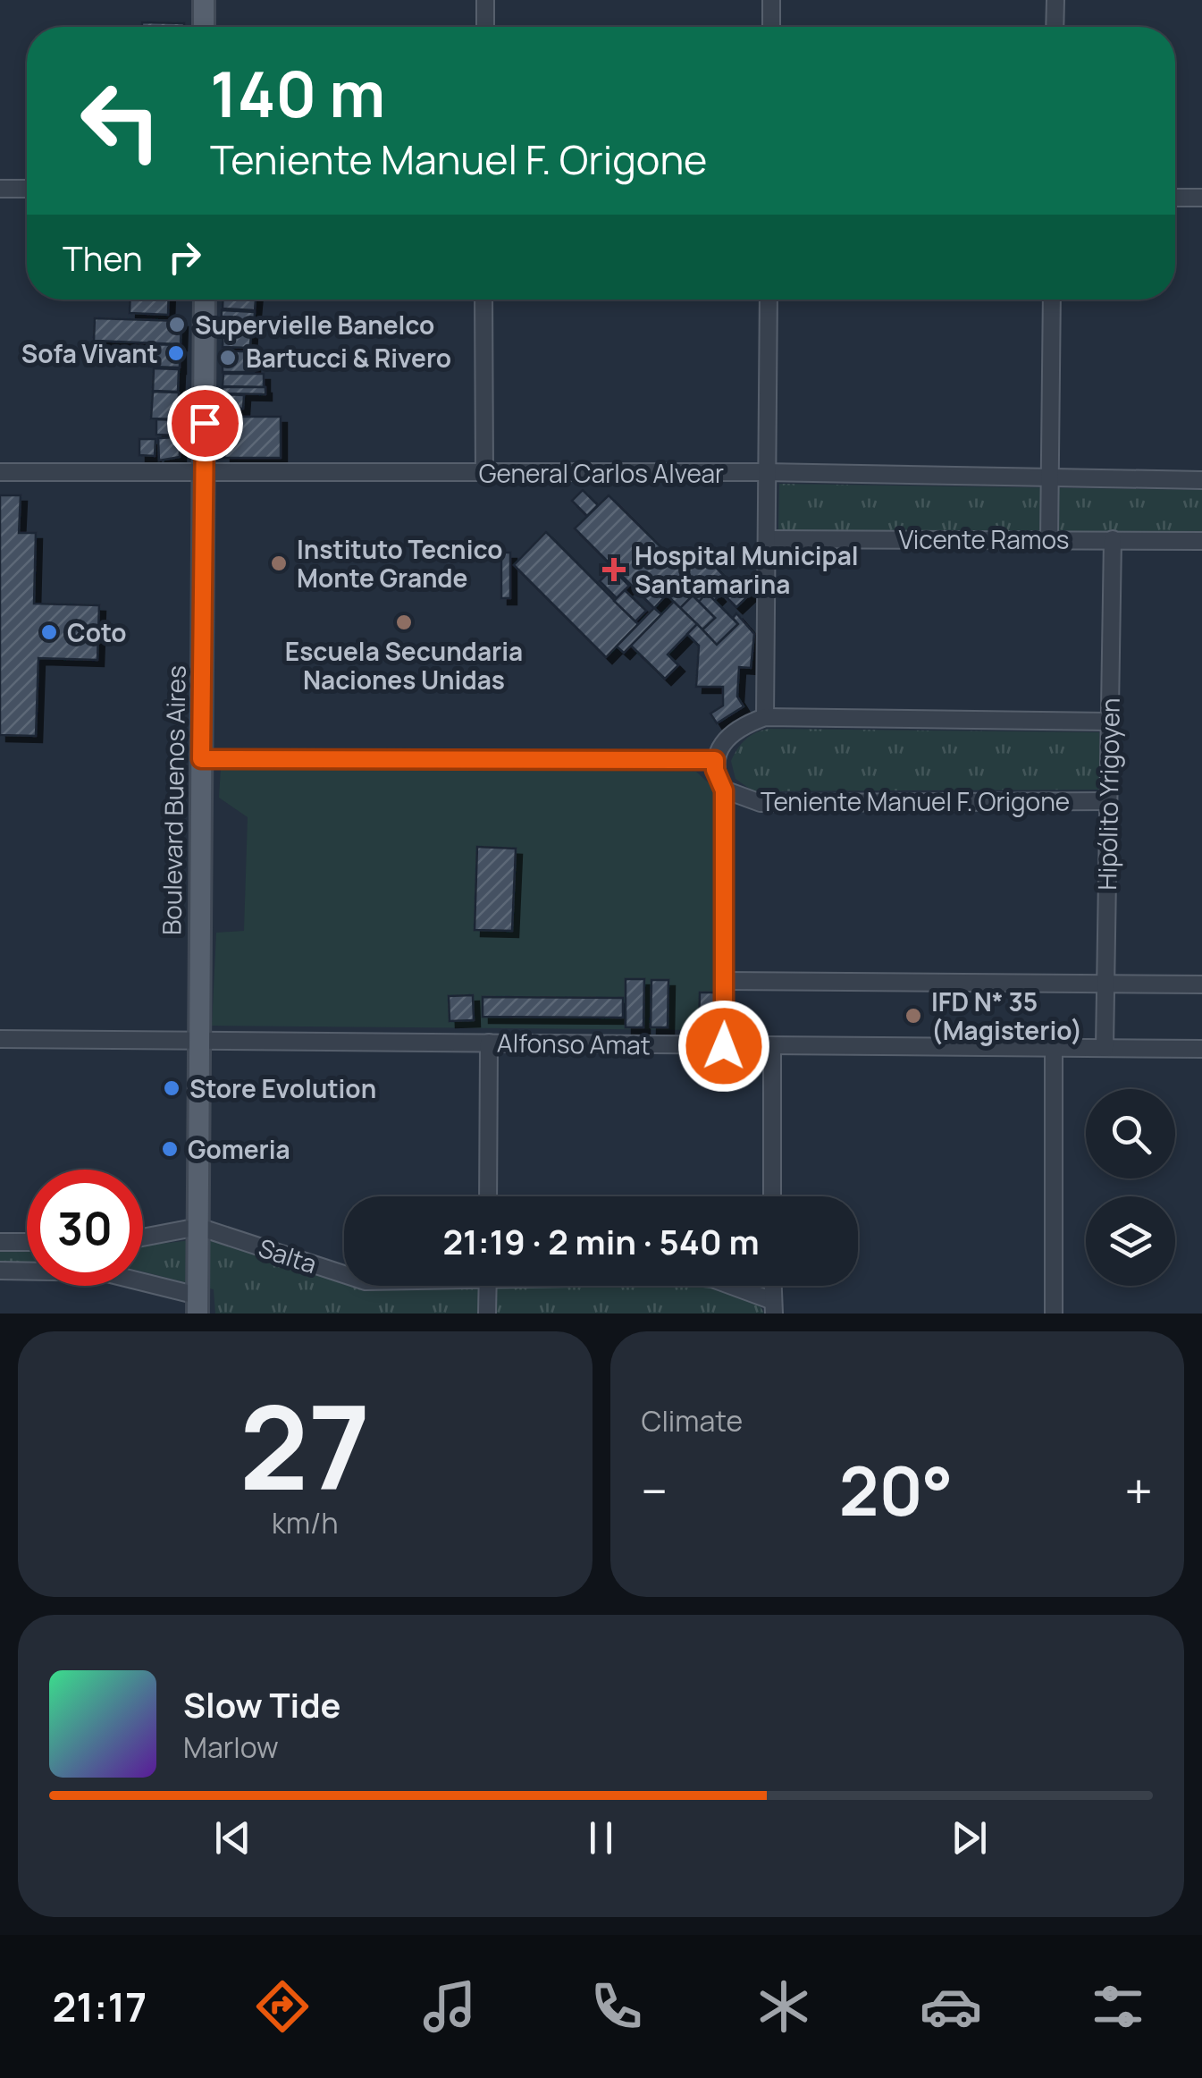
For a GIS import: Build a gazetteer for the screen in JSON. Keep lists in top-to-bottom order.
{
  "streets": {
    "main road": ["Boulevard Buenos Aires"],
    "street": [
      "General Carlos Alvear",
      "Vicente Ramos",
      "Hipólito Yrigoyen",
      "Teniente Manuel F. Origone",
      "Alfonso Amat",
      "Salta"
    ]
  },
  "crossings": [
    ["General Carlos Alvear", "Boulevard Buenos Aires"],
    ["Vicente Ramos", "Hipólito Yrigoyen"],
    ["Hipólito Yrigoyen", "Teniente Manuel F. Origone"],
    ["Hipólito Yrigoyen", "Alfonso Amat"],
    ["Boulevard Buenos Aires", "Alfonso Amat"],
    ["Boulevard Buenos Aires", "Salta"]
  ],
  "places": {
    "other": [
      "Supervielle Banelco",
      "Sofa Vivant",
      "Bartucci & Rivero",
      "Instituto Tecnico Monte Grande",
      "Escuela Secundaria Naciones Unidas",
      "Coto",
      "IFD N* 35 (Magisterio)",
      "Store Evolution",
      "Gomeria"
    ],
    "health": ["Hospital Municipal Santamarina"]
  },
  "page": {
    "turn": ["140 m", "Teniente Manuel F. Origone"],
    "then": "Then",
    "limit": "30",
    "trip": "21:19 · 2 min · 540 m",
    "tile": [
      ["27", "km/h"],
      "Climate"
    ],
    "heat": ["−", "20°", "+"],
    "song": ["Slow Tide", "Marlow"],
    "tabs": "21:17"
  }
}
